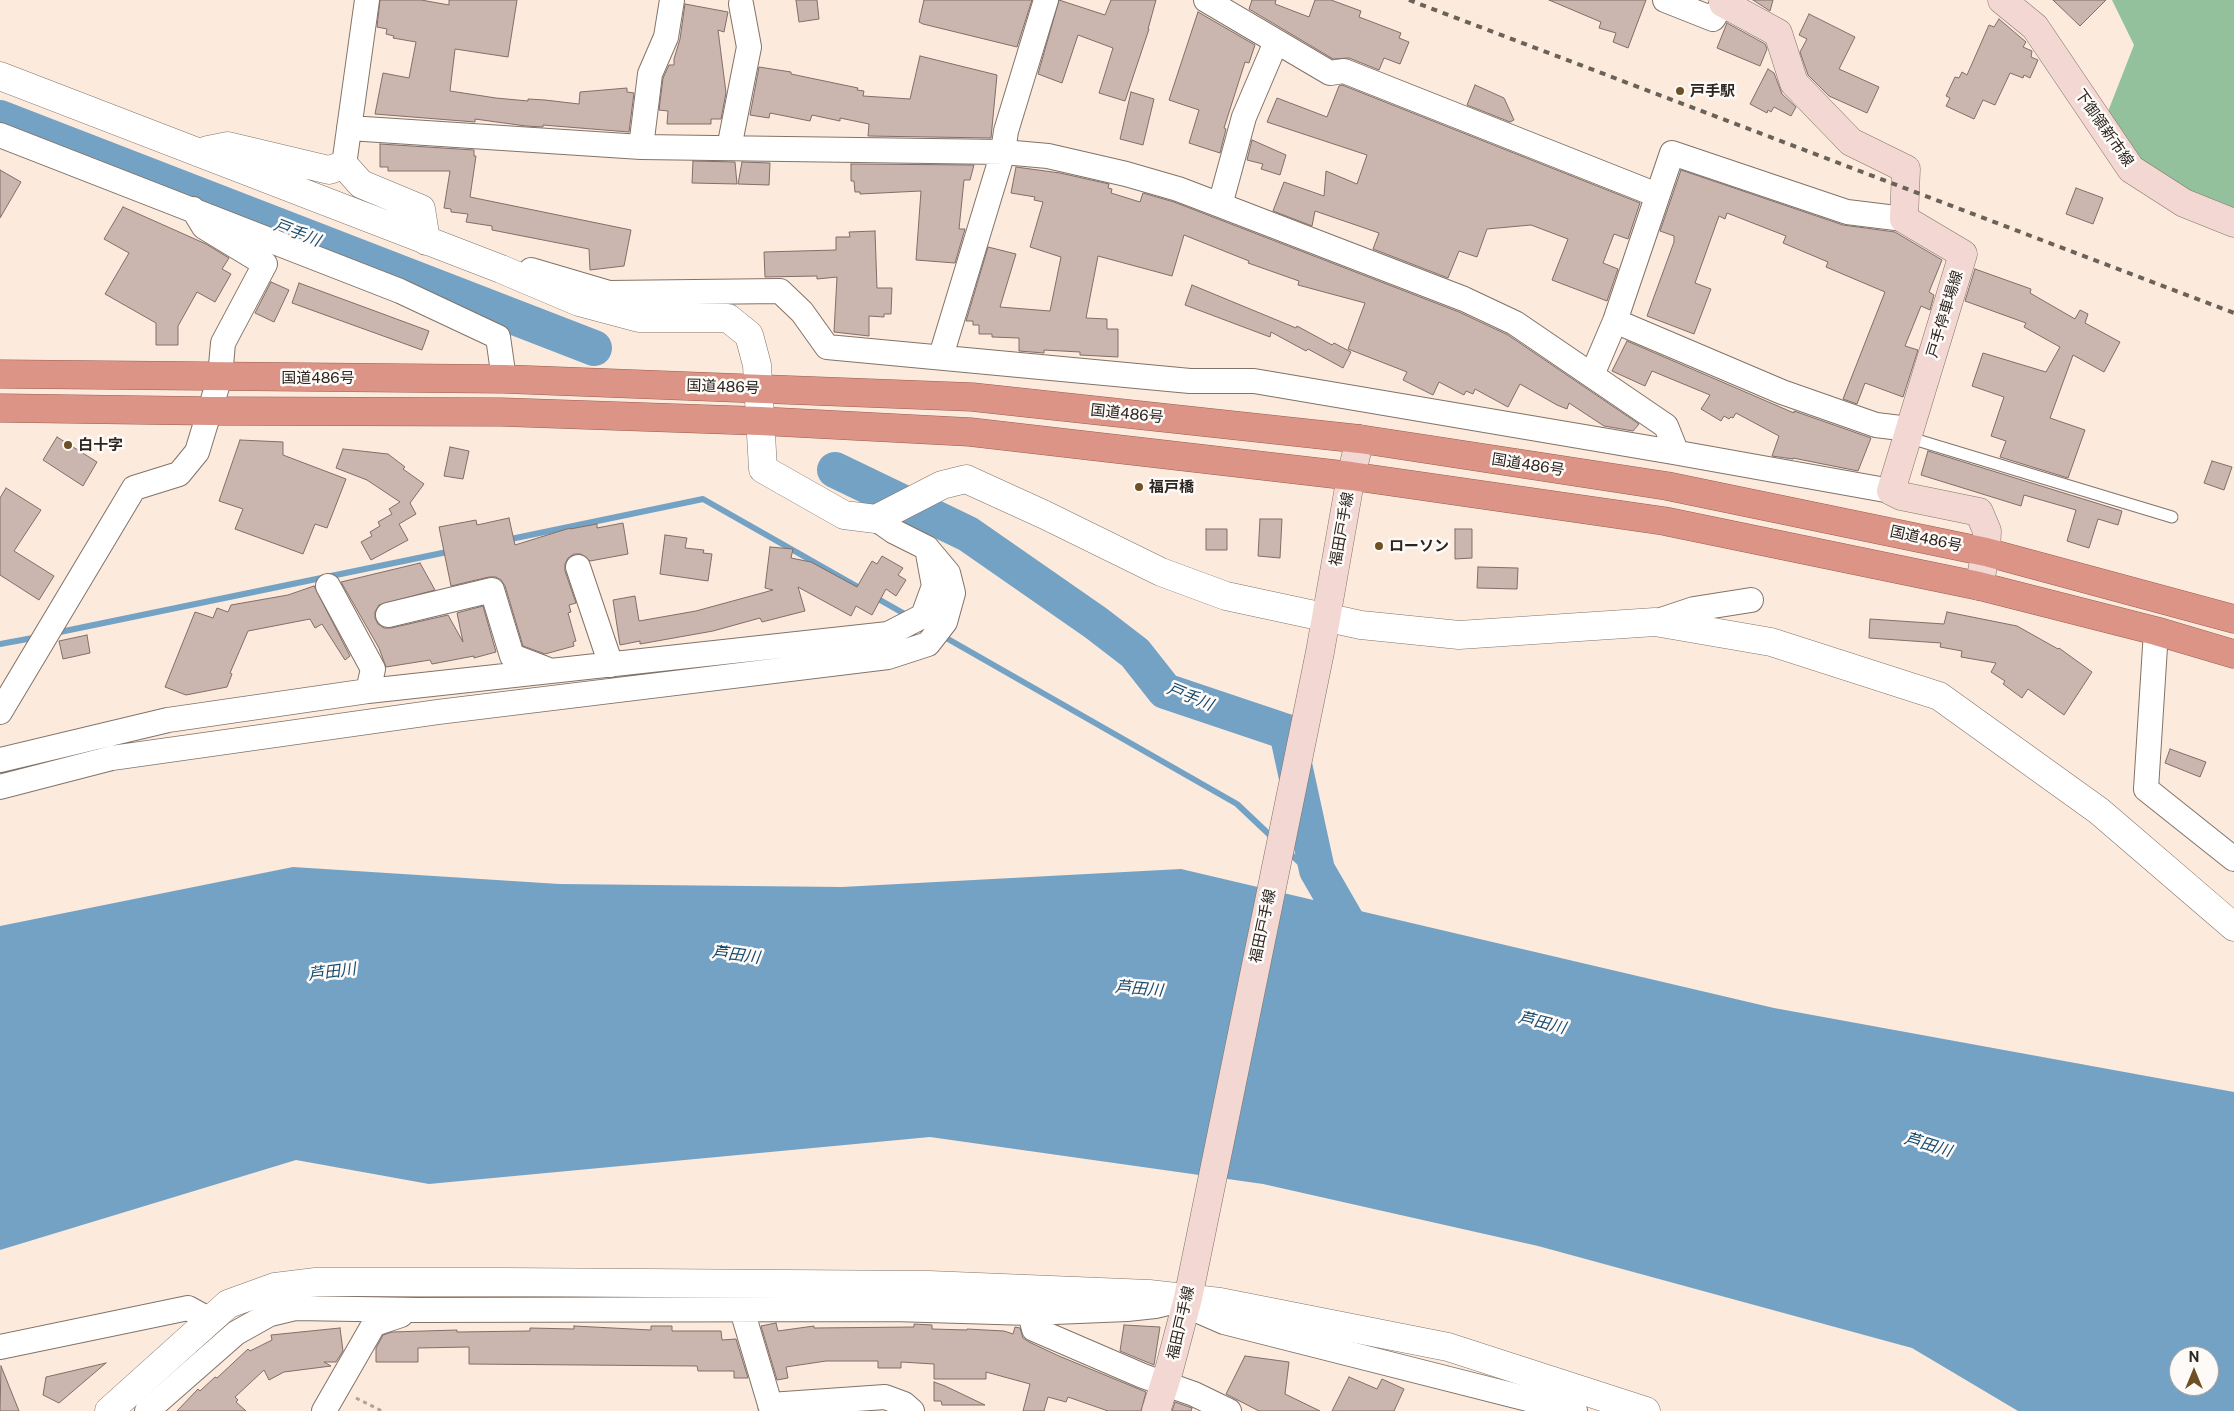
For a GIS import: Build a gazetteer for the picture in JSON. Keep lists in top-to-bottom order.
{
  "streets": {
    "highway": ["国道486号"],
    "main road": ["下御領新市線", "戸手停車場線", "福田戸手線"]
  },
  "crossings": [
    ["国道486号", "福田戸手線"]
  ],
  "water": ["戸手川", "芦田川"],
  "places": [
    "戸手駅",
    "白十字",
    "福戸橋",
    "ローソン"
  ],
  "north": "top"
}
